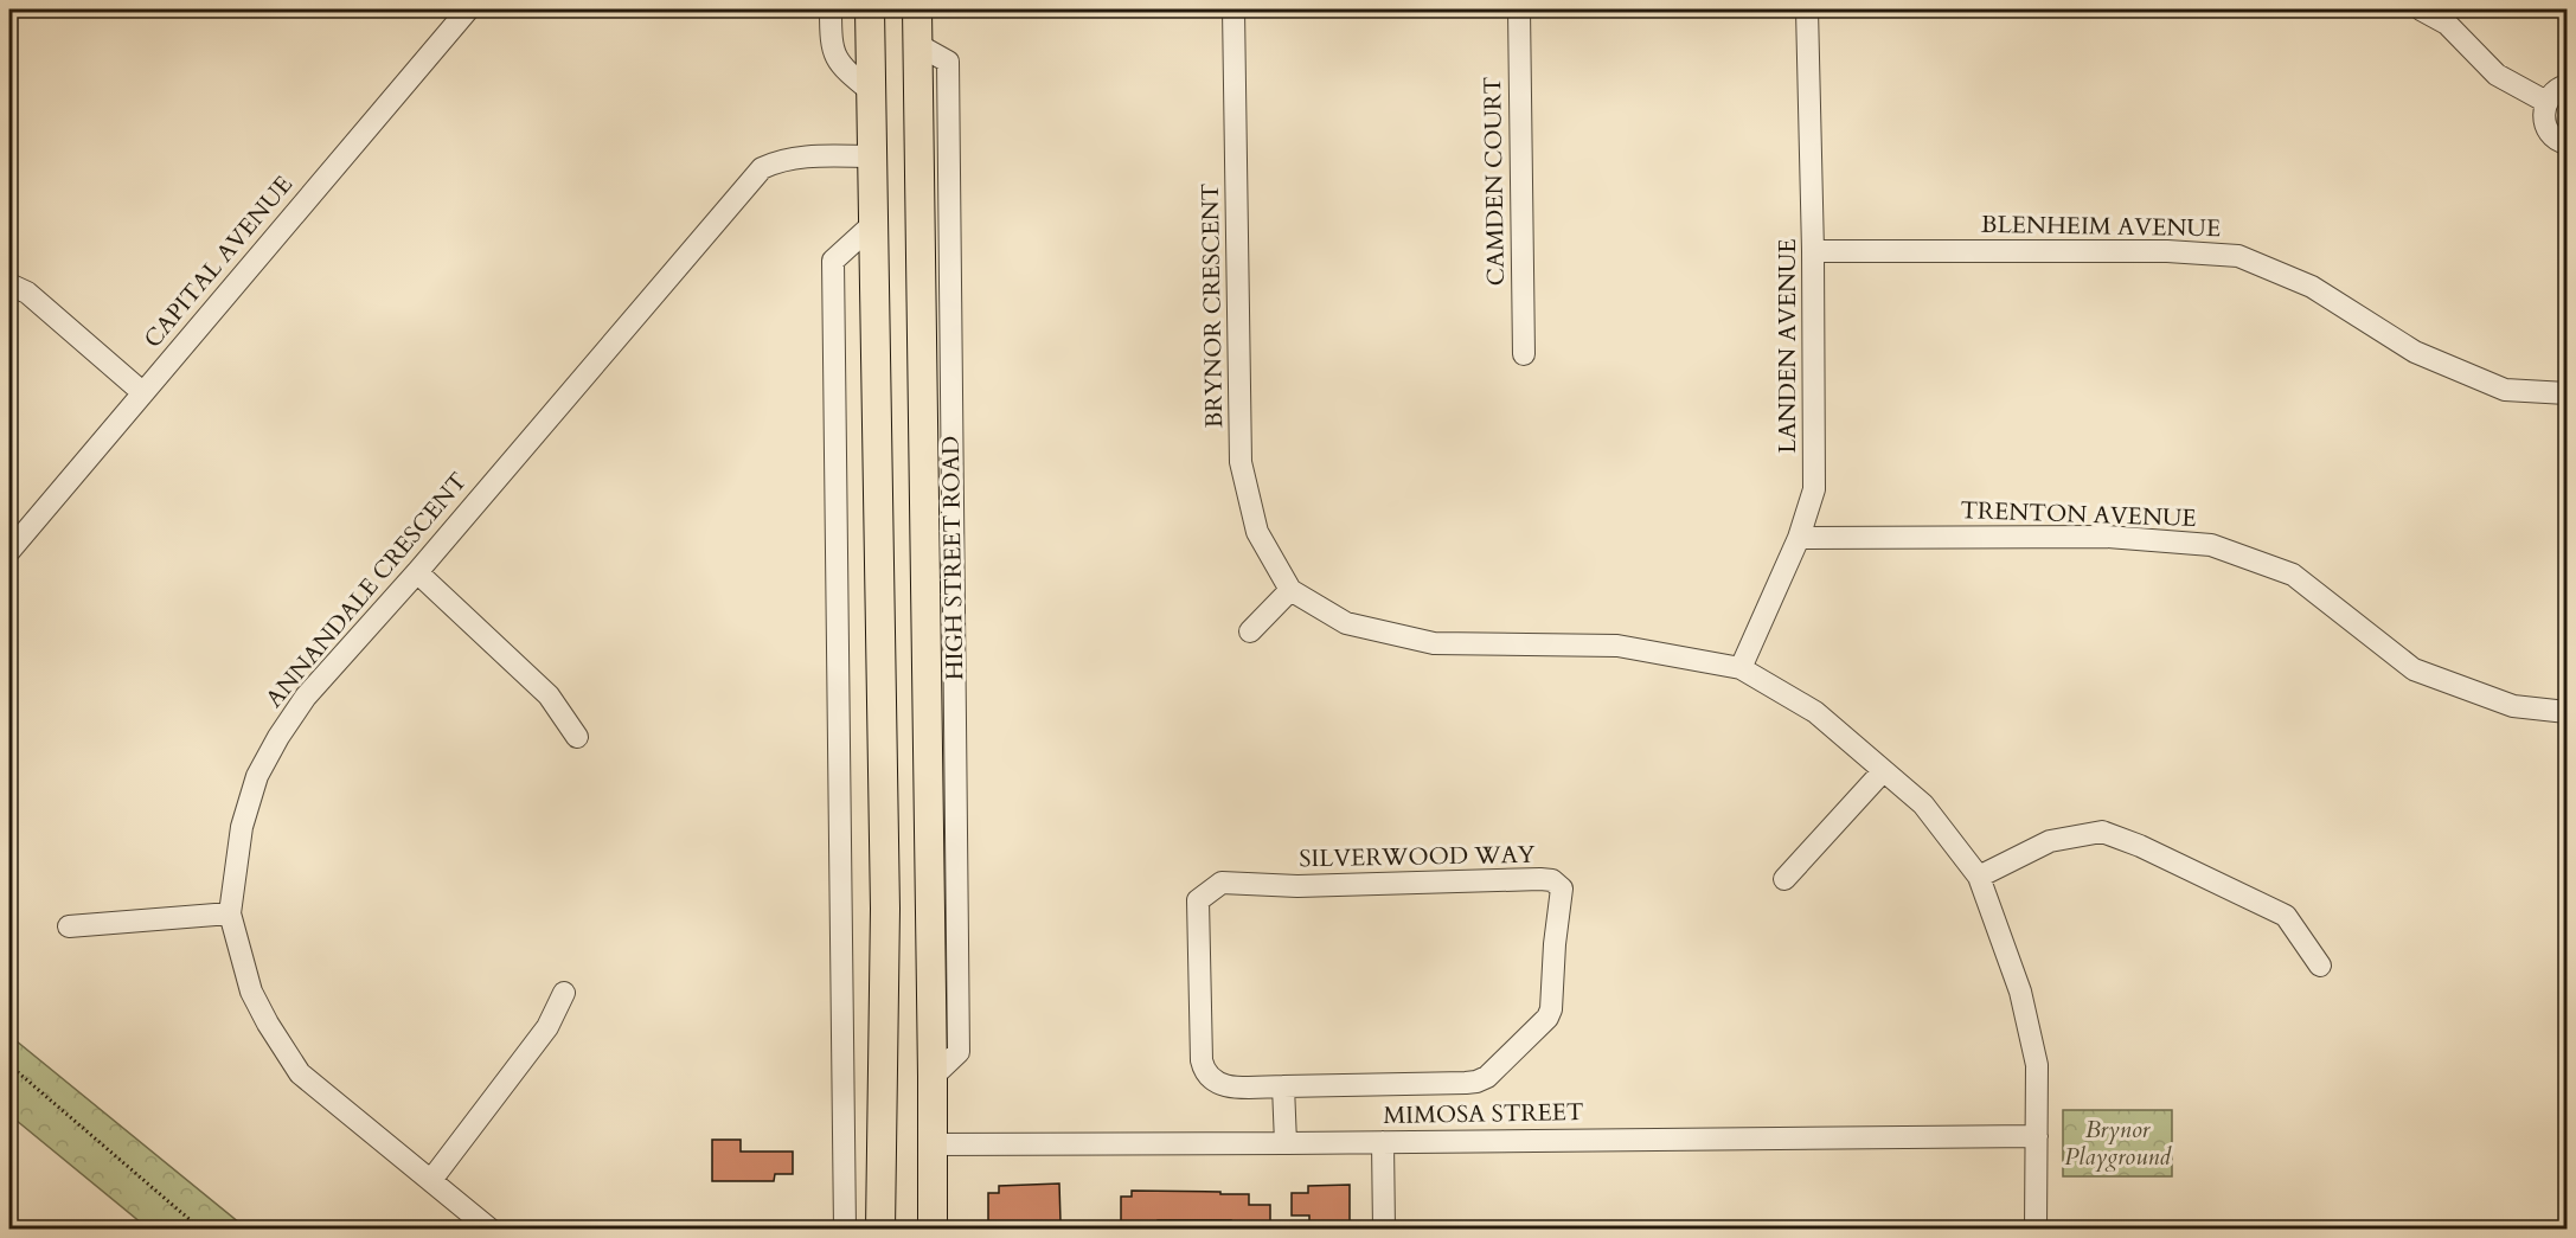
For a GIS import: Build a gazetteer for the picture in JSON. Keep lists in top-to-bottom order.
{
  "streets": {
    "main road": ["HIGH STREET ROAD"],
    "street": [
      "CAMDEN COURT",
      "BLENHEIM AVENUE",
      "CAPITAL AVENUE",
      "BRYNOR CRESCENT",
      "LANDEN AVENUE",
      "TRENTON AVENUE",
      "ANNANDALE CRESCENT",
      "SILVERWOOD WAY",
      "MIMOSA STREET"
    ]
  },
  "crossings": [
    ["BLENHEIM AVENUE", "LANDEN AVENUE"],
    ["BRYNOR CRESCENT", "LANDEN AVENUE"],
    ["BRYNOR CRESCENT", "MIMOSA STREET"],
    ["LANDEN AVENUE", "TRENTON AVENUE"],
    ["HIGH STREET ROAD", "MIMOSA STREET"]
  ],
  "parks": ["Brynor Playground"]
}
